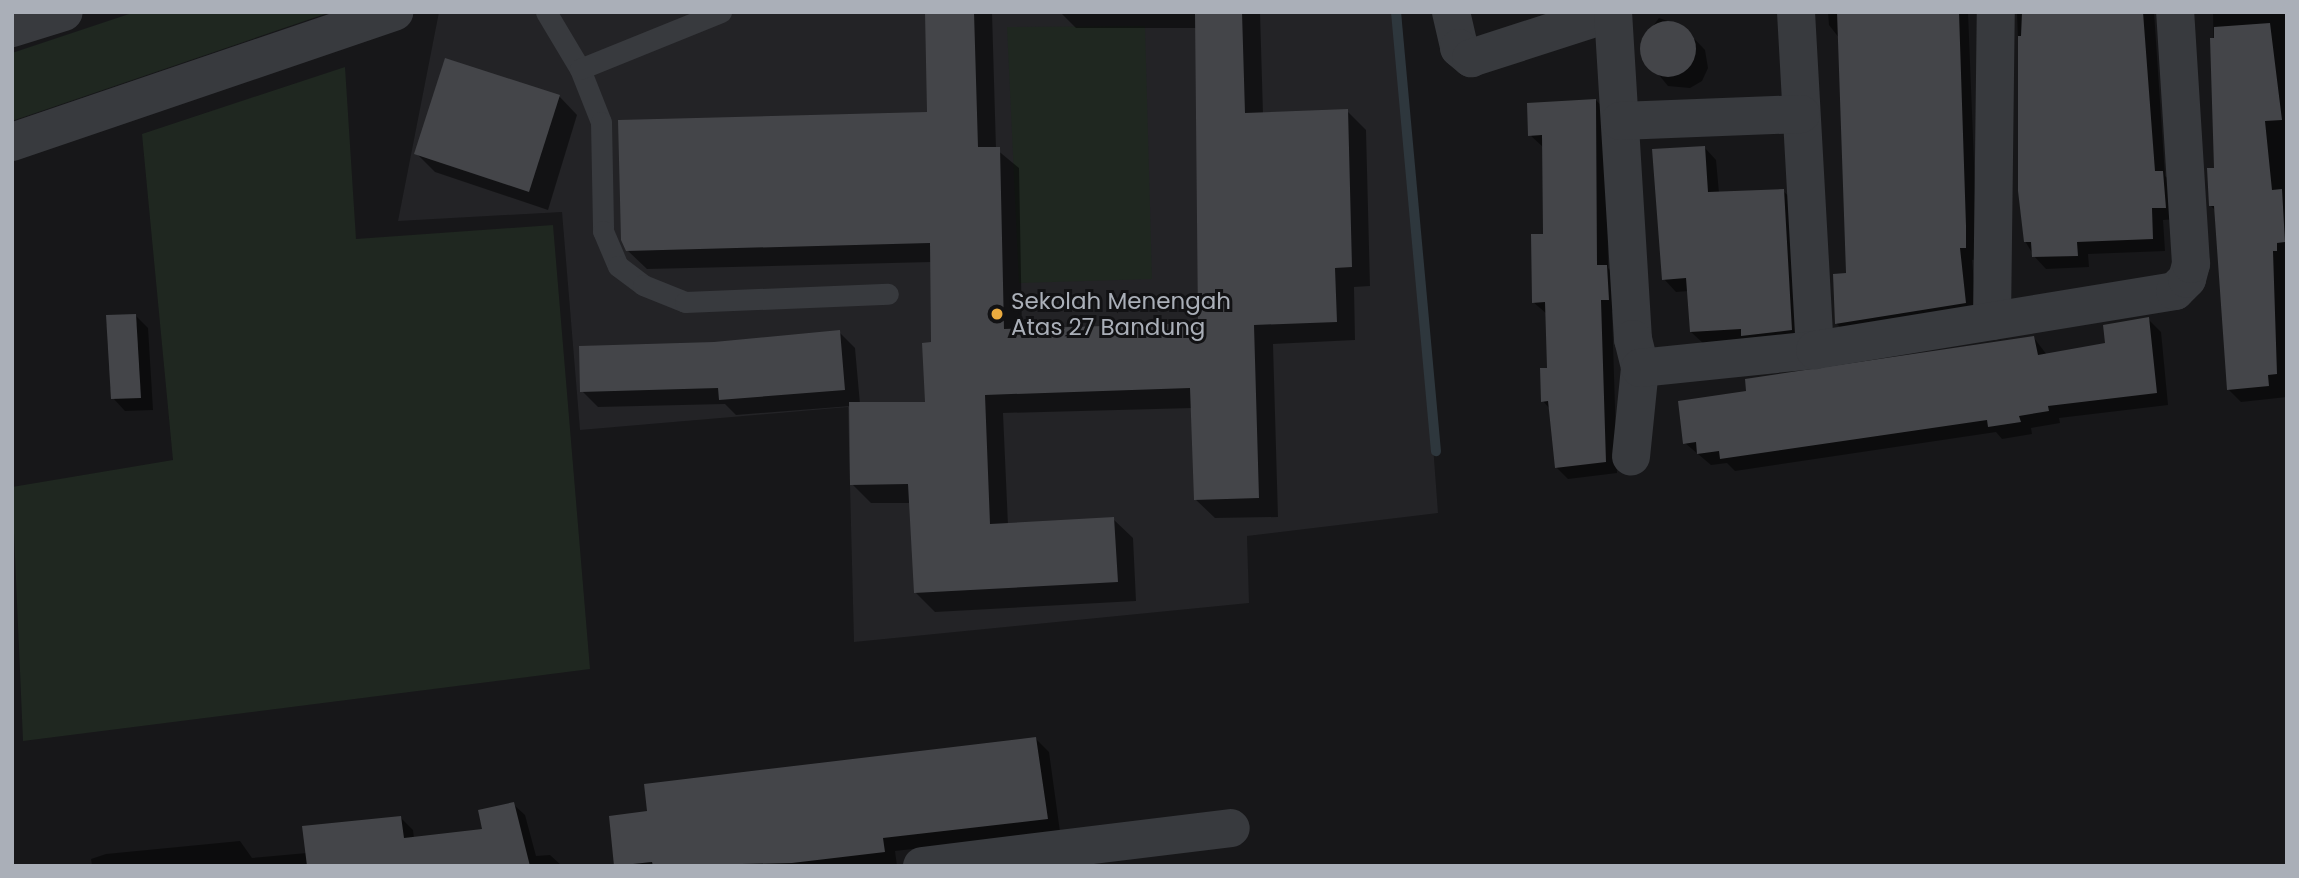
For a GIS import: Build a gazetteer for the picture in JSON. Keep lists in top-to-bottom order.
{
  "places": ["Sekolah Menengah Atas 27 Bandung"]
}
